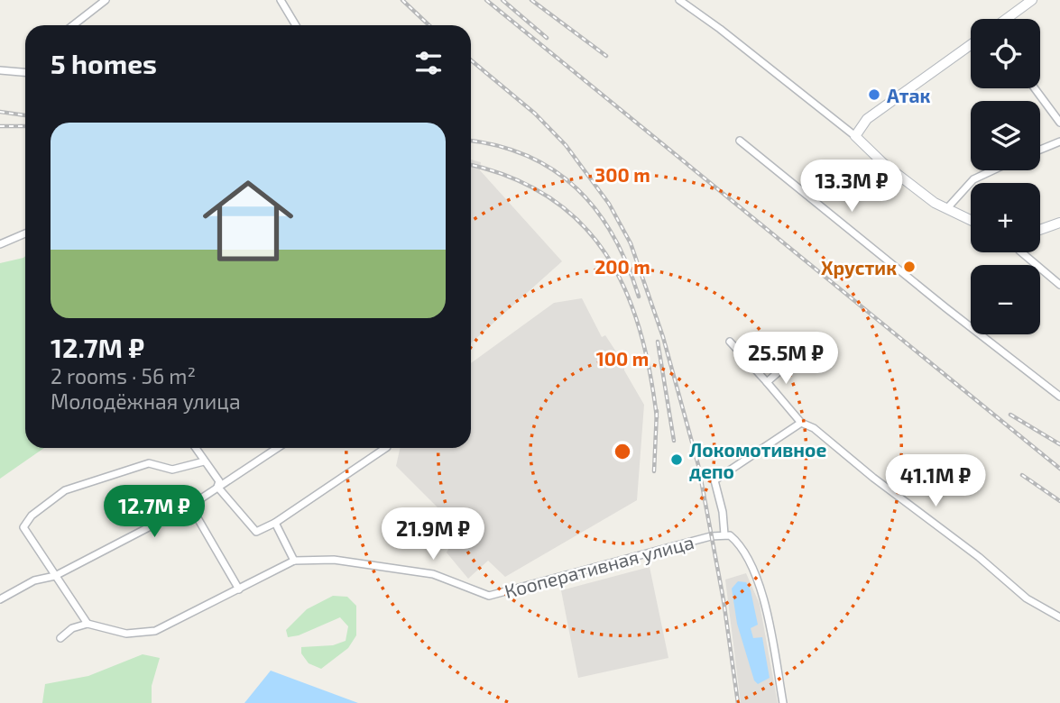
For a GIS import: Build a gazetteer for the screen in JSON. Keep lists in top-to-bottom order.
{
  "streets": {
    "street": ["Кооперативная улица"]
  },
  "places": ["Атак", "Хрустик", "Локомотивное депо"],
  "page": {
    "map_buttons": ["+", "−"],
    "heading": "5 homes",
    "list": [
      {
        "name": "12.7M ₽",
        "note": "2 rooms · 56 m² · Молодёжная улица"
      }
    ],
    "price": [
      "13.3M ₽",
      "25.5M ₽",
      "41.1M ₽",
      "12.7M ₽",
      "21.9M ₽"
    ]
  },
  "rings": ["300 m", "200 m", "100 m"]
}
